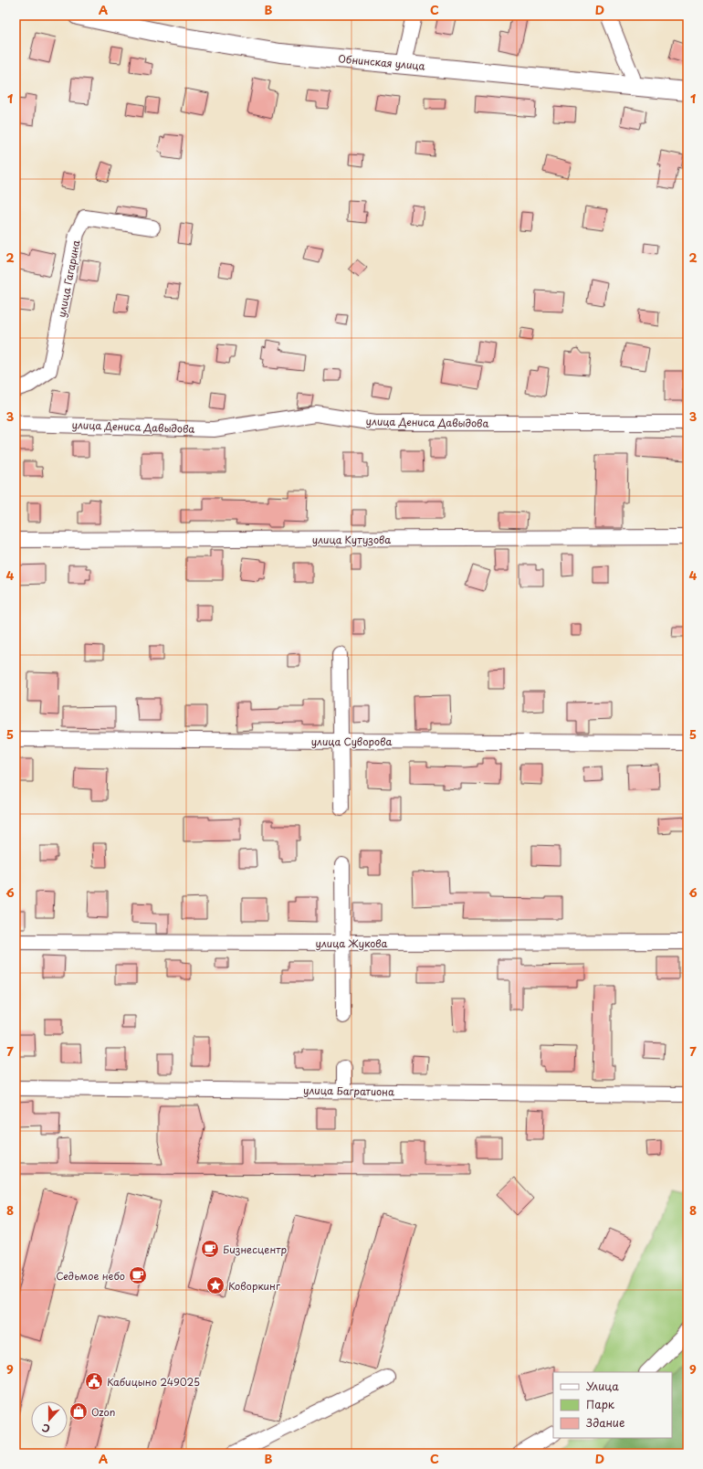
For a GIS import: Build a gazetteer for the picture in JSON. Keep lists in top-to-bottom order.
{
  "streets": {
    "street": [
      "Обнинская улица",
      "улица Гагарина",
      "улица Дениса Давыдова",
      "улица Кутузова",
      "улица Суворова",
      "улица Жукова",
      "улица Багратиона"
    ]
  },
  "places": {
    "cafe": ["Бизнесцентр", "Седьмое небо"],
    "place": ["Коворкинг"],
    "public building": ["Кабицыно 249025"],
    "shop": ["Ozon"]
  },
  "legend": ["Улица", "Парк", "Здание"],
  "north": "bottom",
  "grid": {
    "columns": [
      "A",
      "B",
      "C",
      "D"
    ],
    "rows": [
      "1",
      "2",
      "3",
      "4",
      "5",
      "6",
      "7",
      "8",
      "9"
    ]
  }
}
